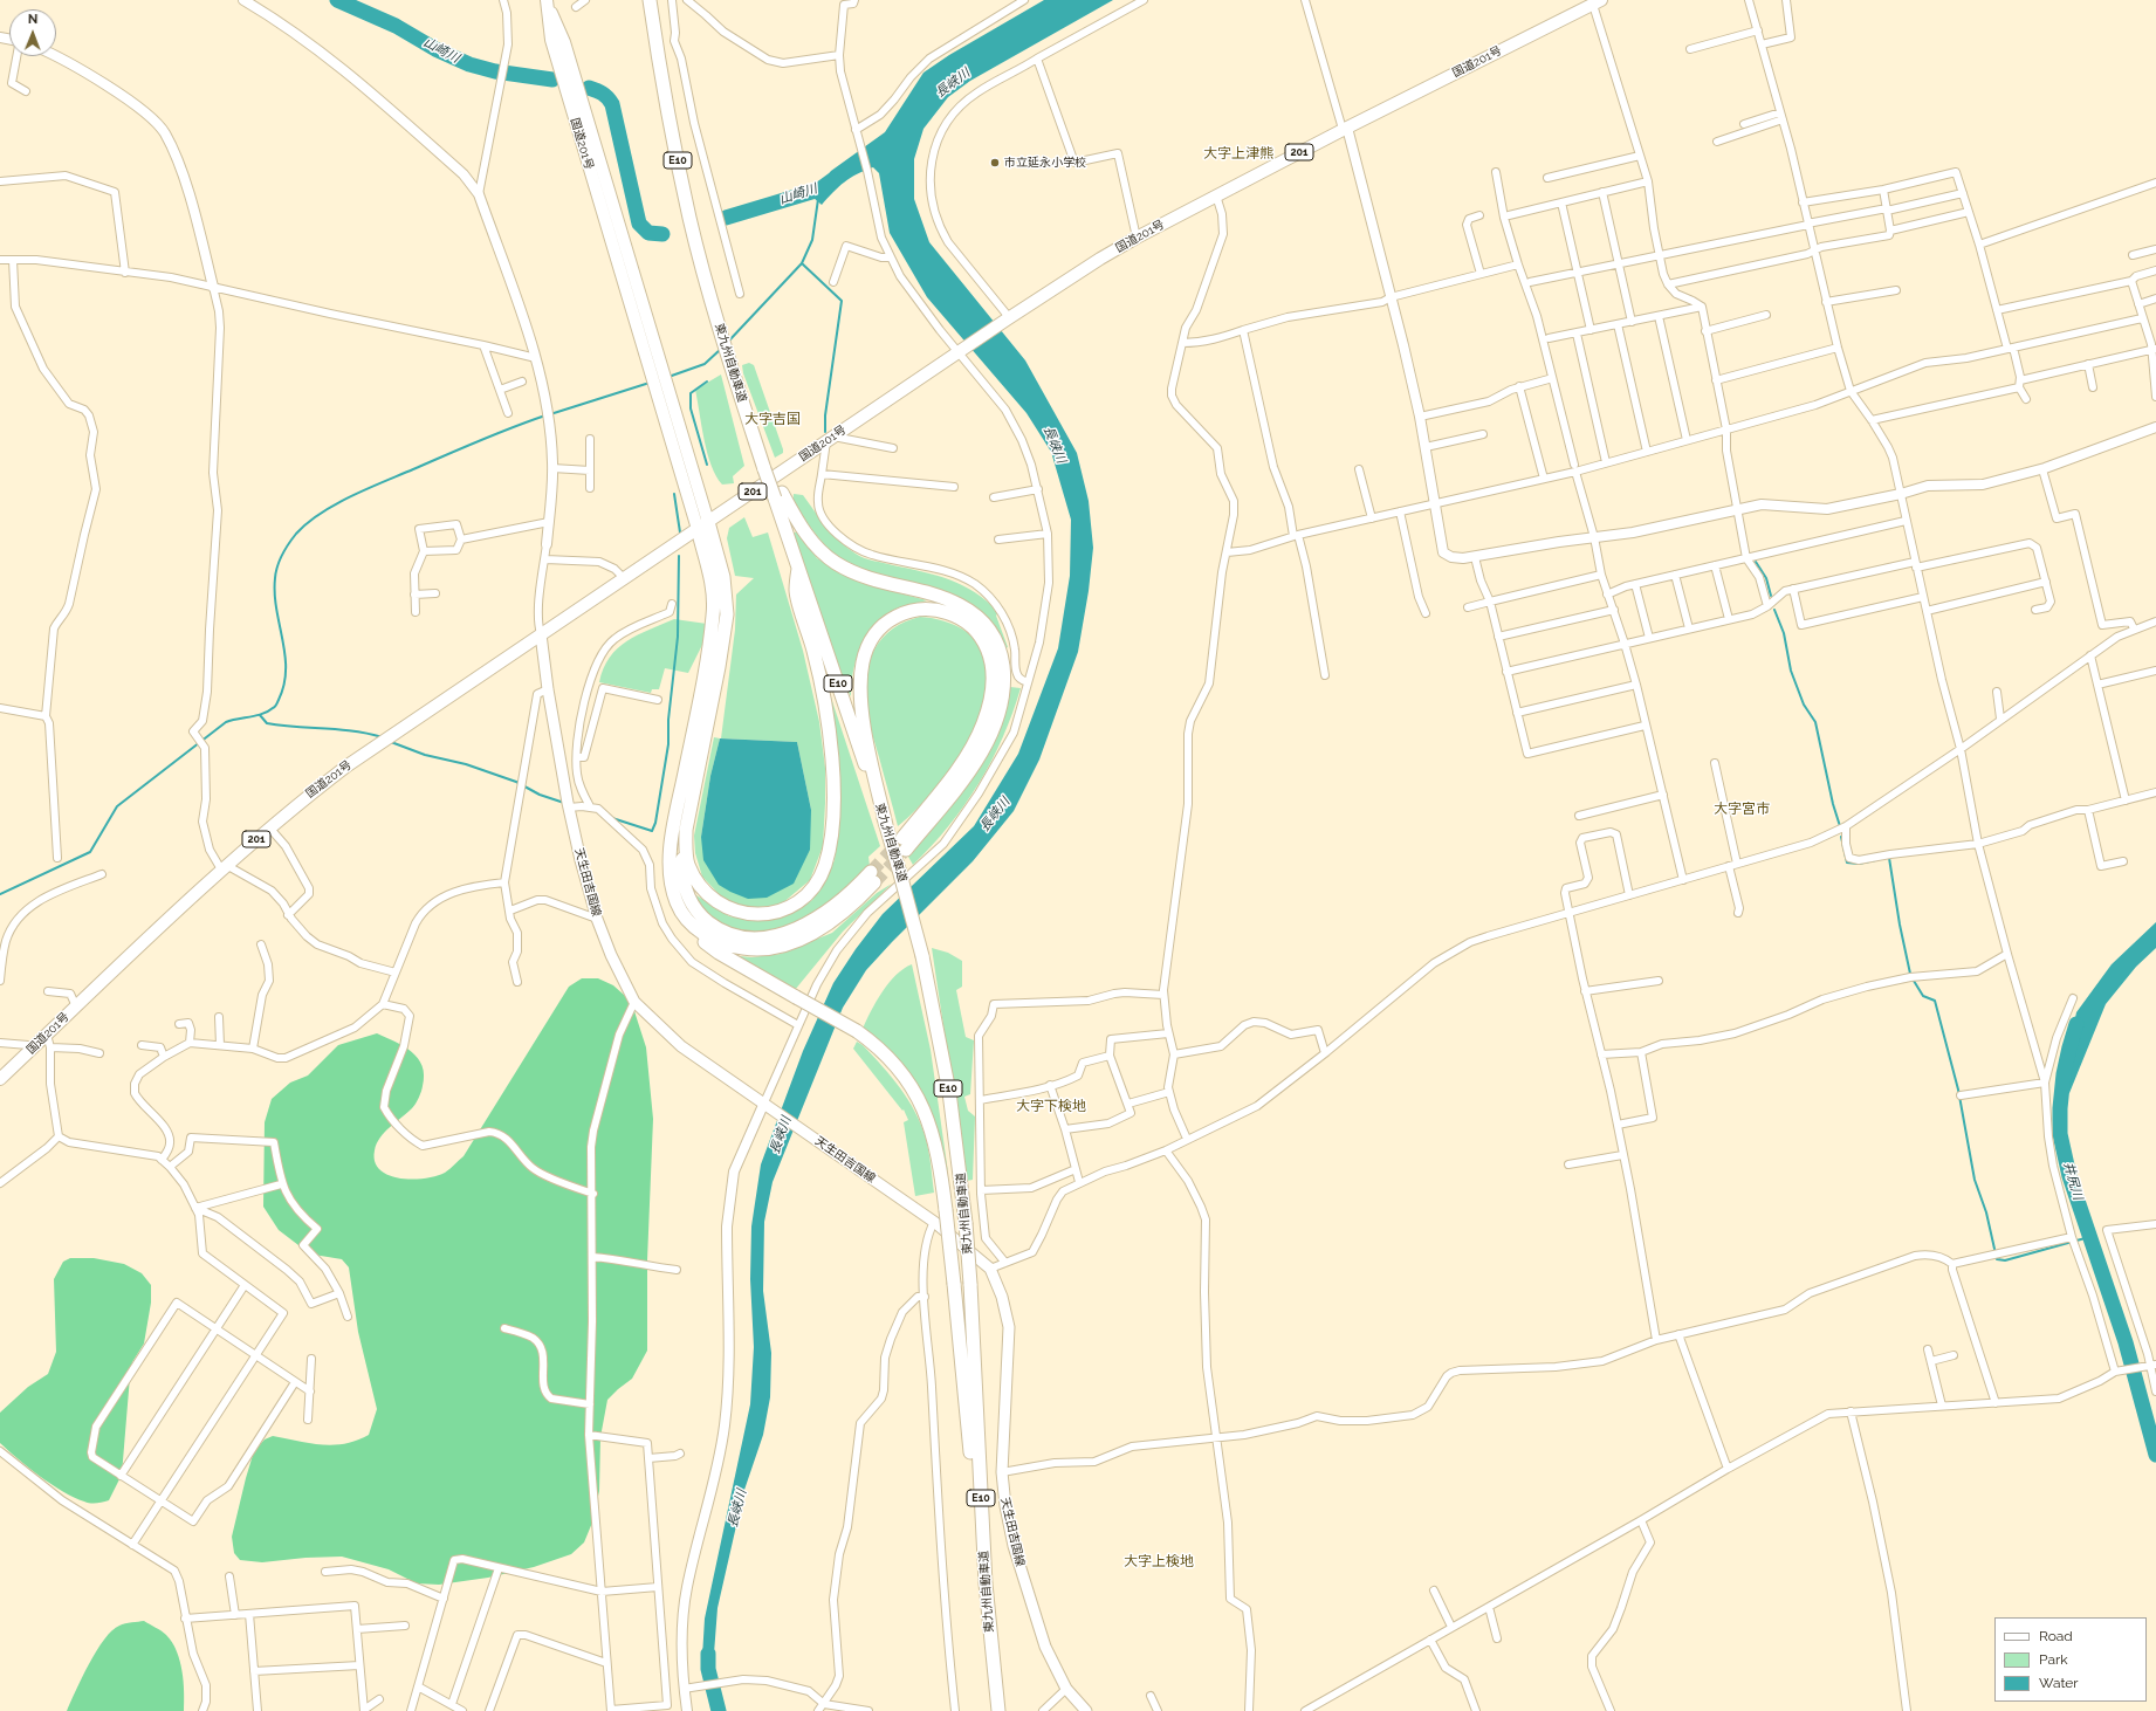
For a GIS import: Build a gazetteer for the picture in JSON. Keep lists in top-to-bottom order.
{
  "streets": {
    "highway": [
      "国道201号",
      "201",
      "E10",
      "東九州自動車道"
    ],
    "main road": ["天生田吉国線"]
  },
  "crossings": [
    ["国道201号", "天生田吉国線"]
  ],
  "districts": [
    "大字上津熊",
    "大字吉国",
    "大字宮市",
    "大字下検地",
    "大字上検地"
  ],
  "water": ["山崎川", "長峡川", "井尻川"],
  "places": ["市立延永小学校"],
  "legend": ["Road", "Park", "Water"],
  "north": "top"
}
